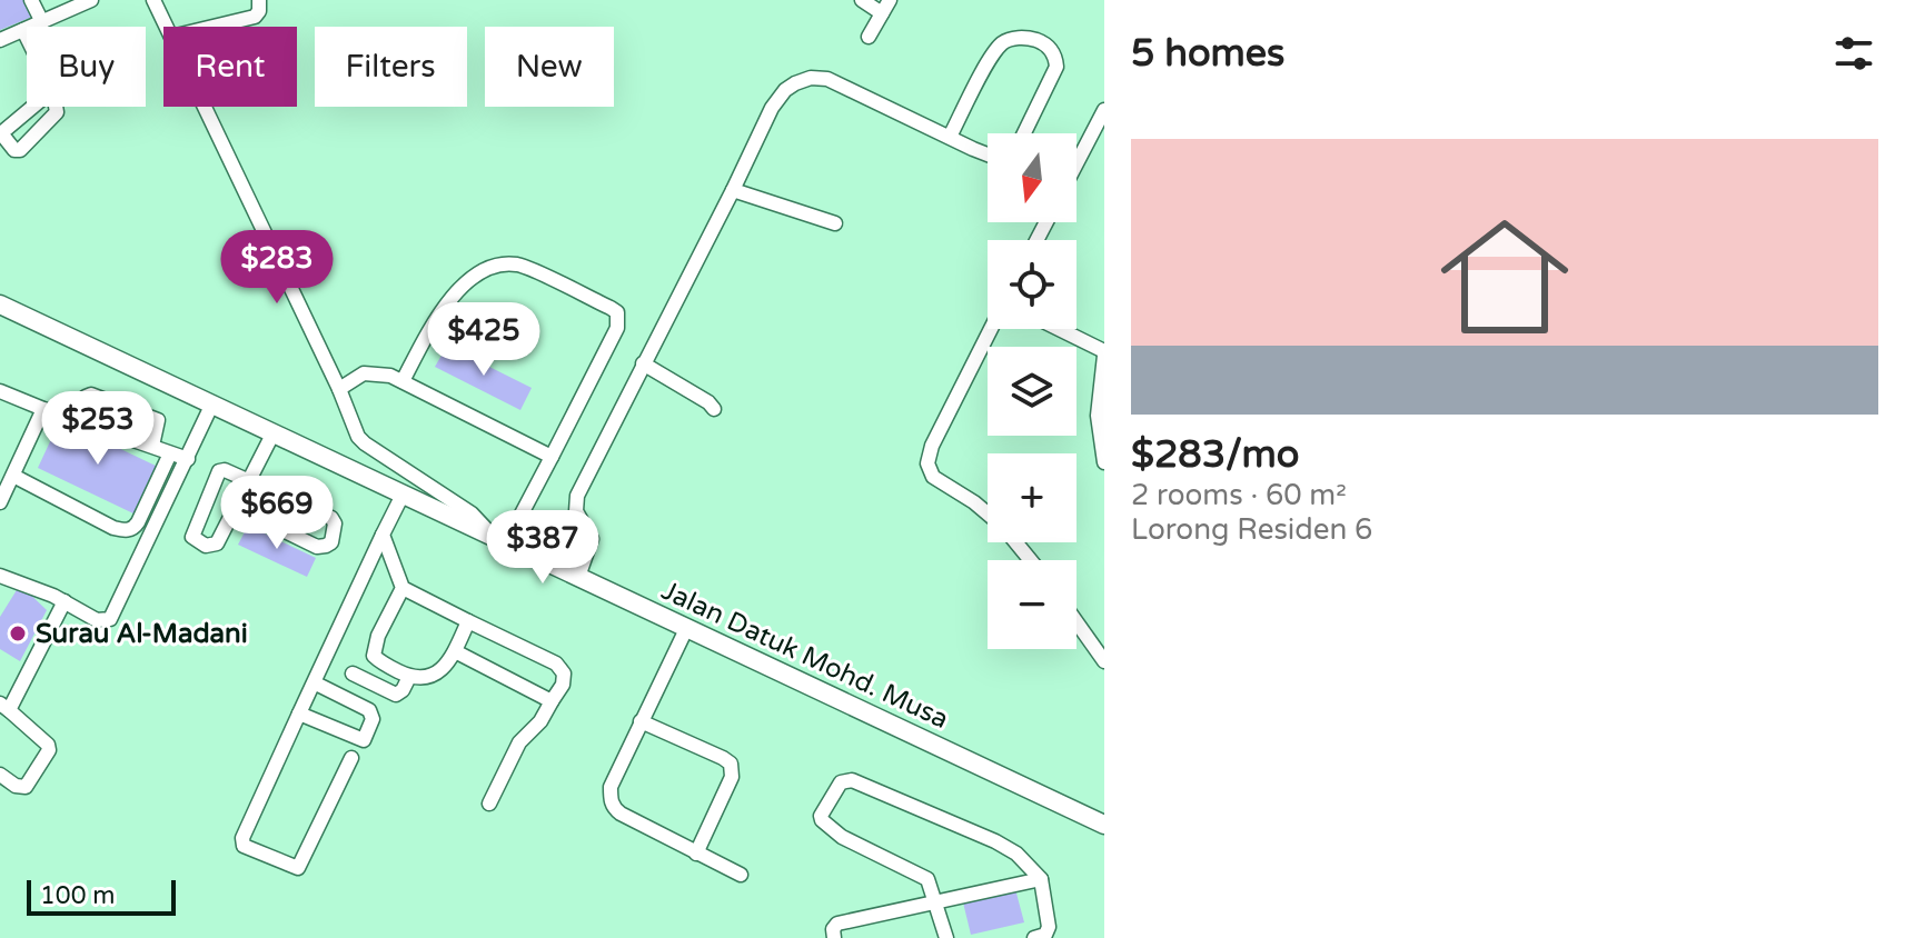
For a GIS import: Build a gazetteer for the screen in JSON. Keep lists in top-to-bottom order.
{
  "streets": {
    "main road": ["Jalan Datuk Mohd. Musa"]
  },
  "places": ["Surau Al-Madani"],
  "scale_bar": "100 m",
  "north": "bottom",
  "page": {
    "heading": "5 homes",
    "chip": [
      "Buy",
      "Rent",
      "Filters",
      "New"
    ],
    "list": [
      {
        "name": "$283/mo",
        "note": "2 rooms · 60 m² · Lorong Residen 6"
      }
    ],
    "map_buttons": ["+", "−"],
    "price": [
      "$283",
      "$425",
      "$253",
      "$669",
      "$387"
    ],
    "scale": "100 m"
  }
}
